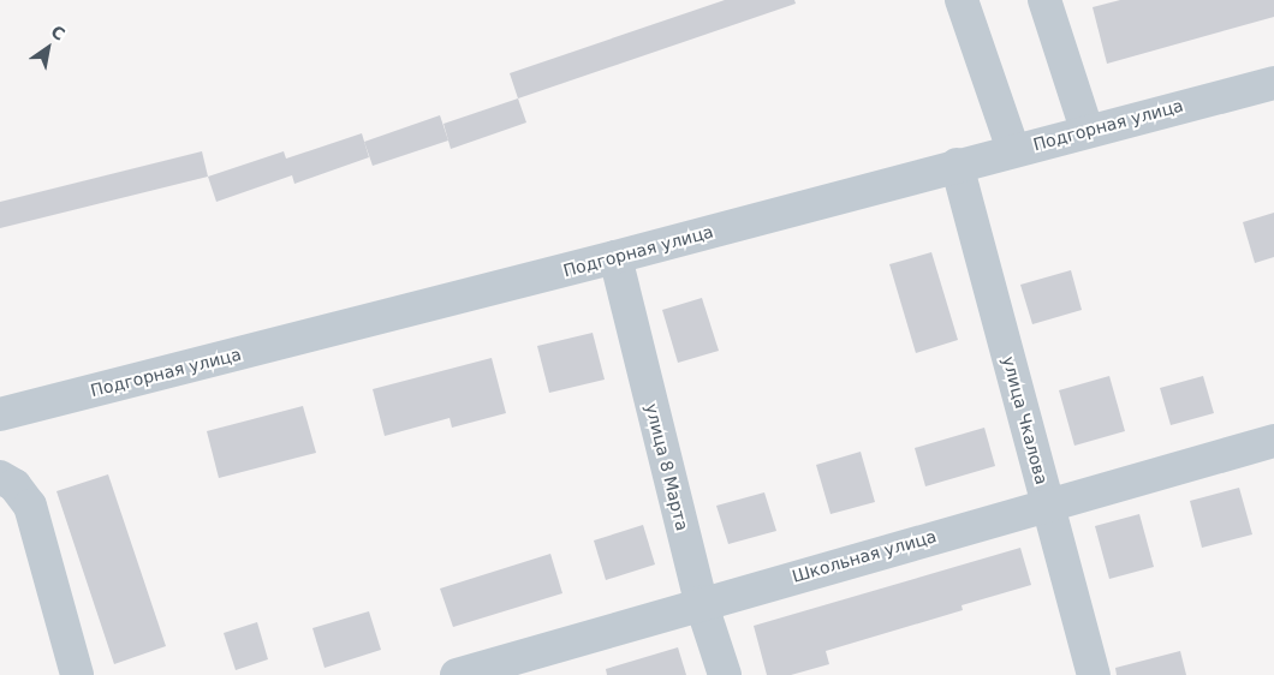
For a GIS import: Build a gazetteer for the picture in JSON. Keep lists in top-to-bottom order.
{
  "streets": {
    "street": [
      "Подгорная улица",
      "улица Чкалова",
      "улица 8 Марта",
      "Школьная улица"
    ]
  },
  "crossings": [
    ["Подгорная улица", "улица Чкалова"],
    ["Подгорная улица", "улица 8 Марта"],
    ["улица Чкалова", "Школьная улица"],
    ["улица 8 Марта", "Школьная улица"]
  ],
  "north": "top right"
}
